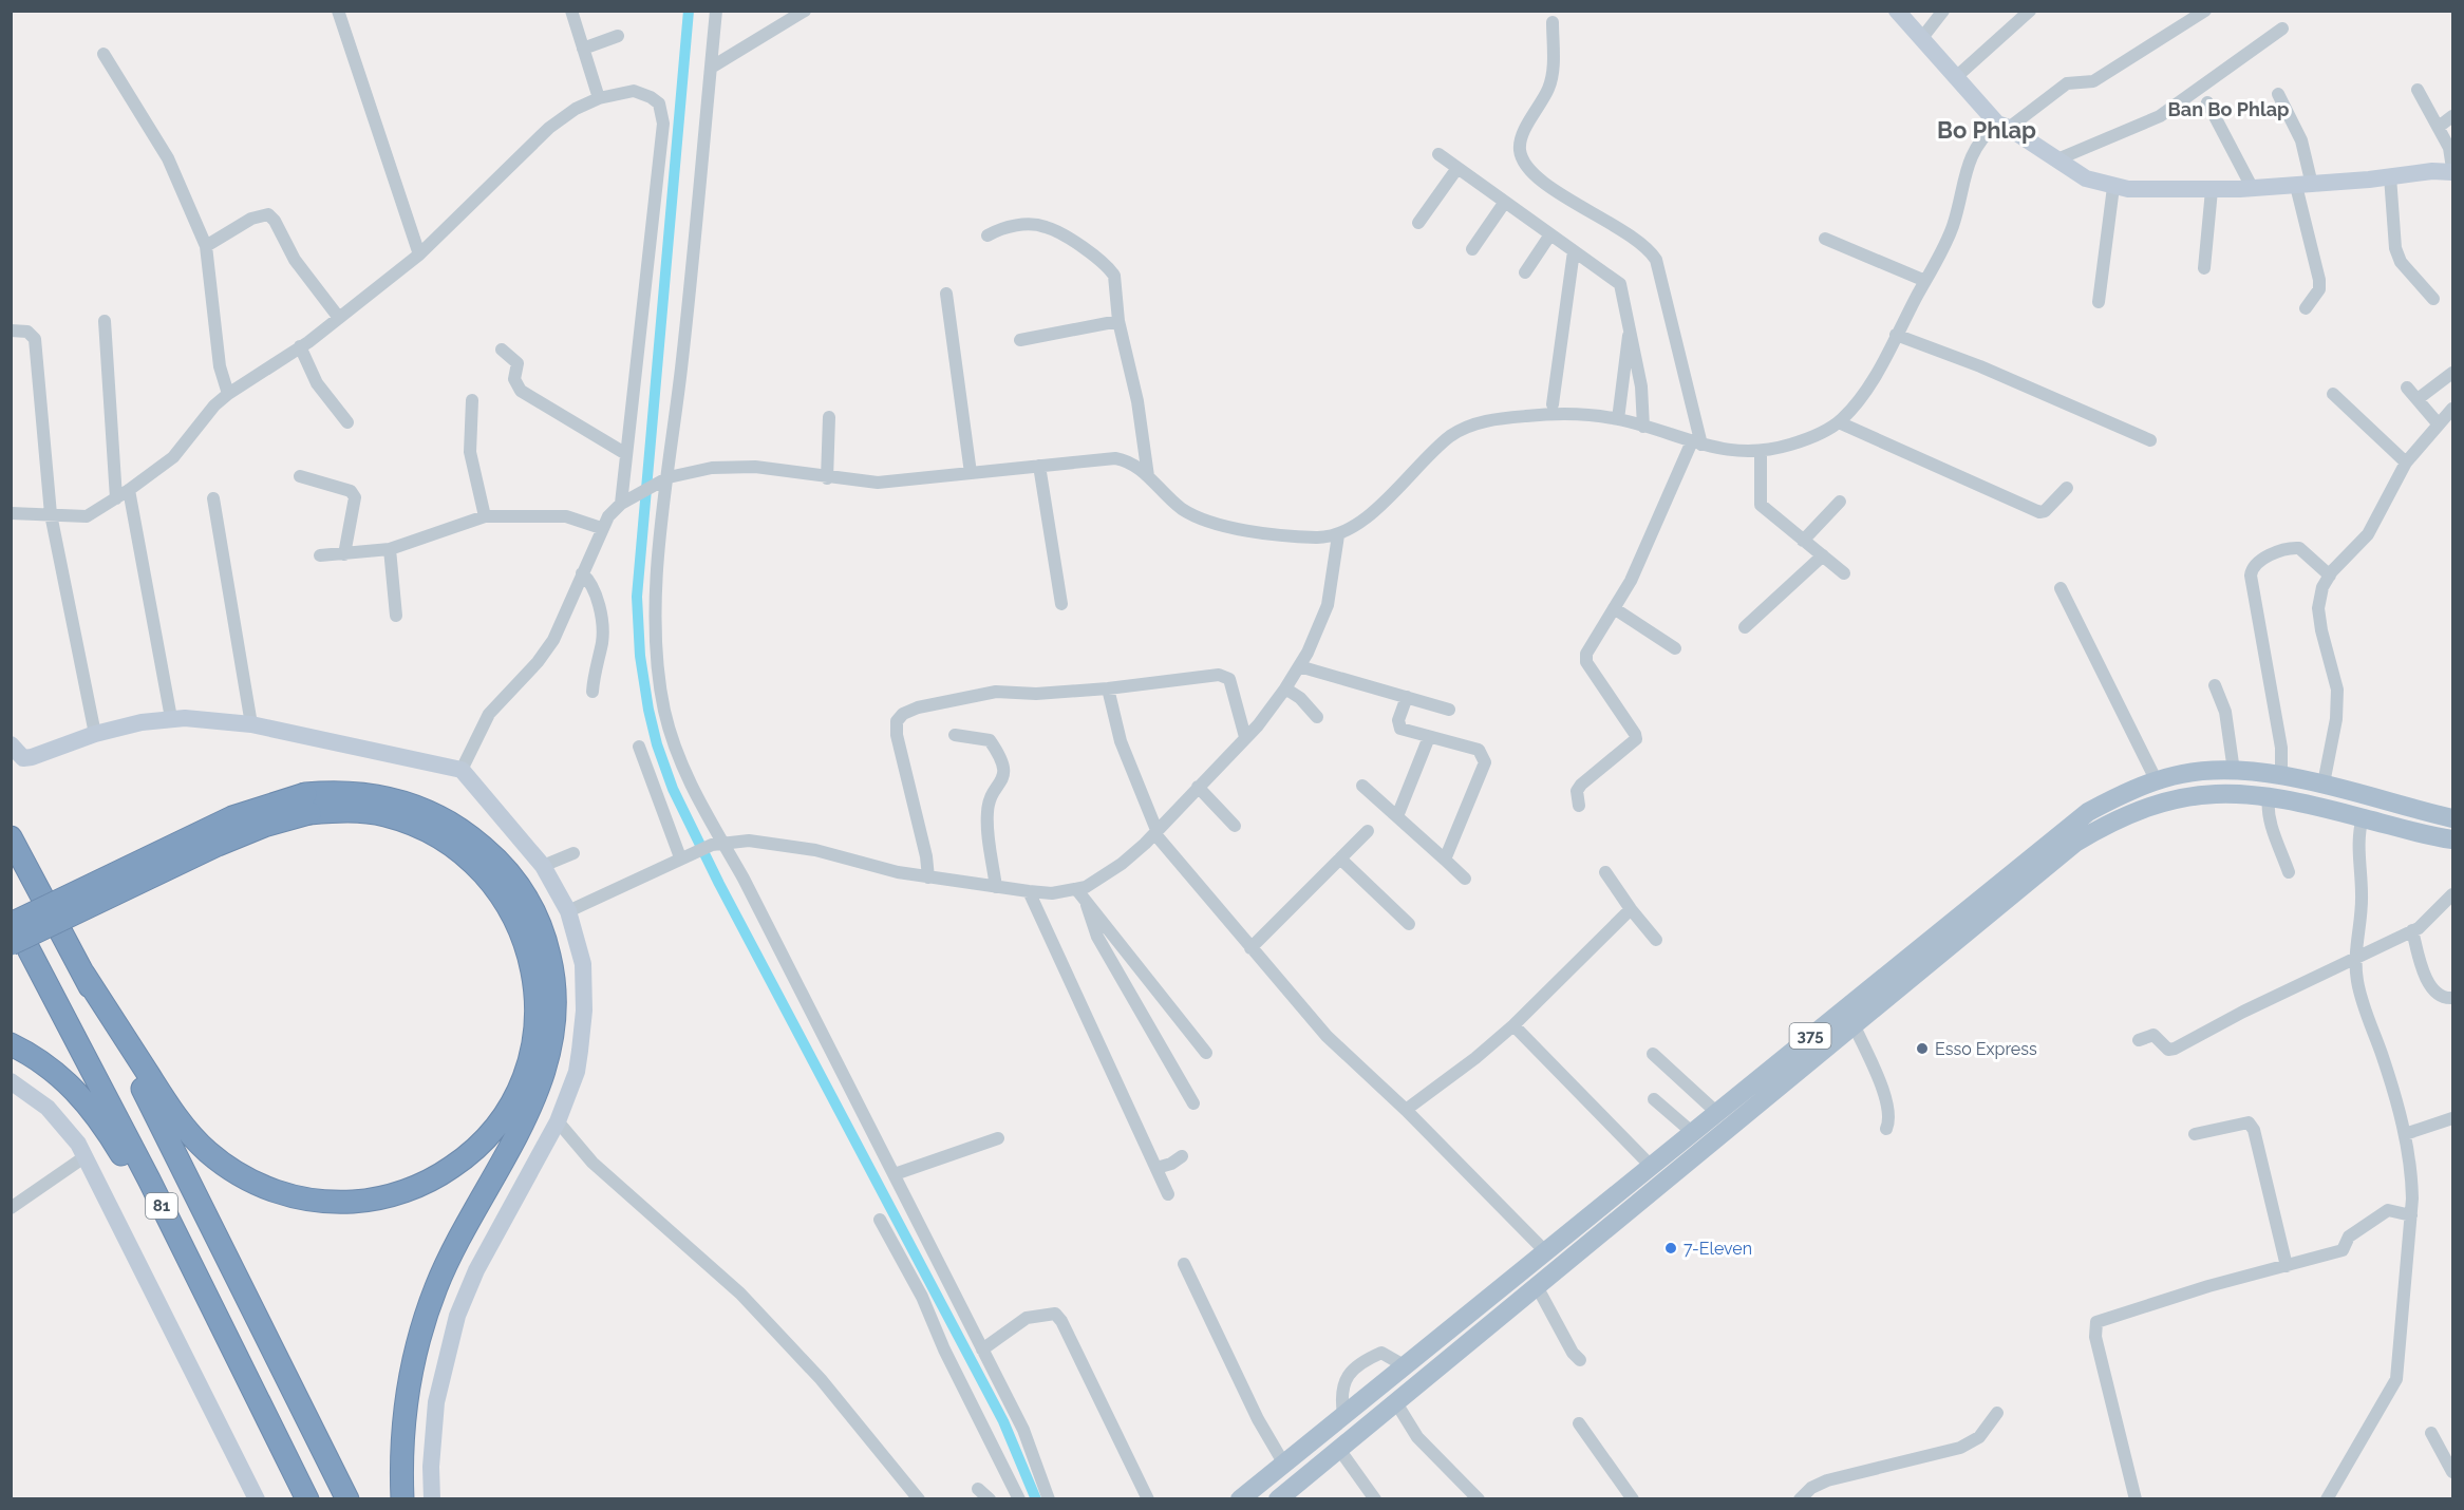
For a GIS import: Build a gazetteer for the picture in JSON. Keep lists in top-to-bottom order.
{
  "streets": {
    "highway": ["81"],
    "main road": ["375"]
  },
  "districts": ["Ban Bo Phlap", "Bo Phlap"],
  "places": ["Esso Express", "7-Eleven"]
}
